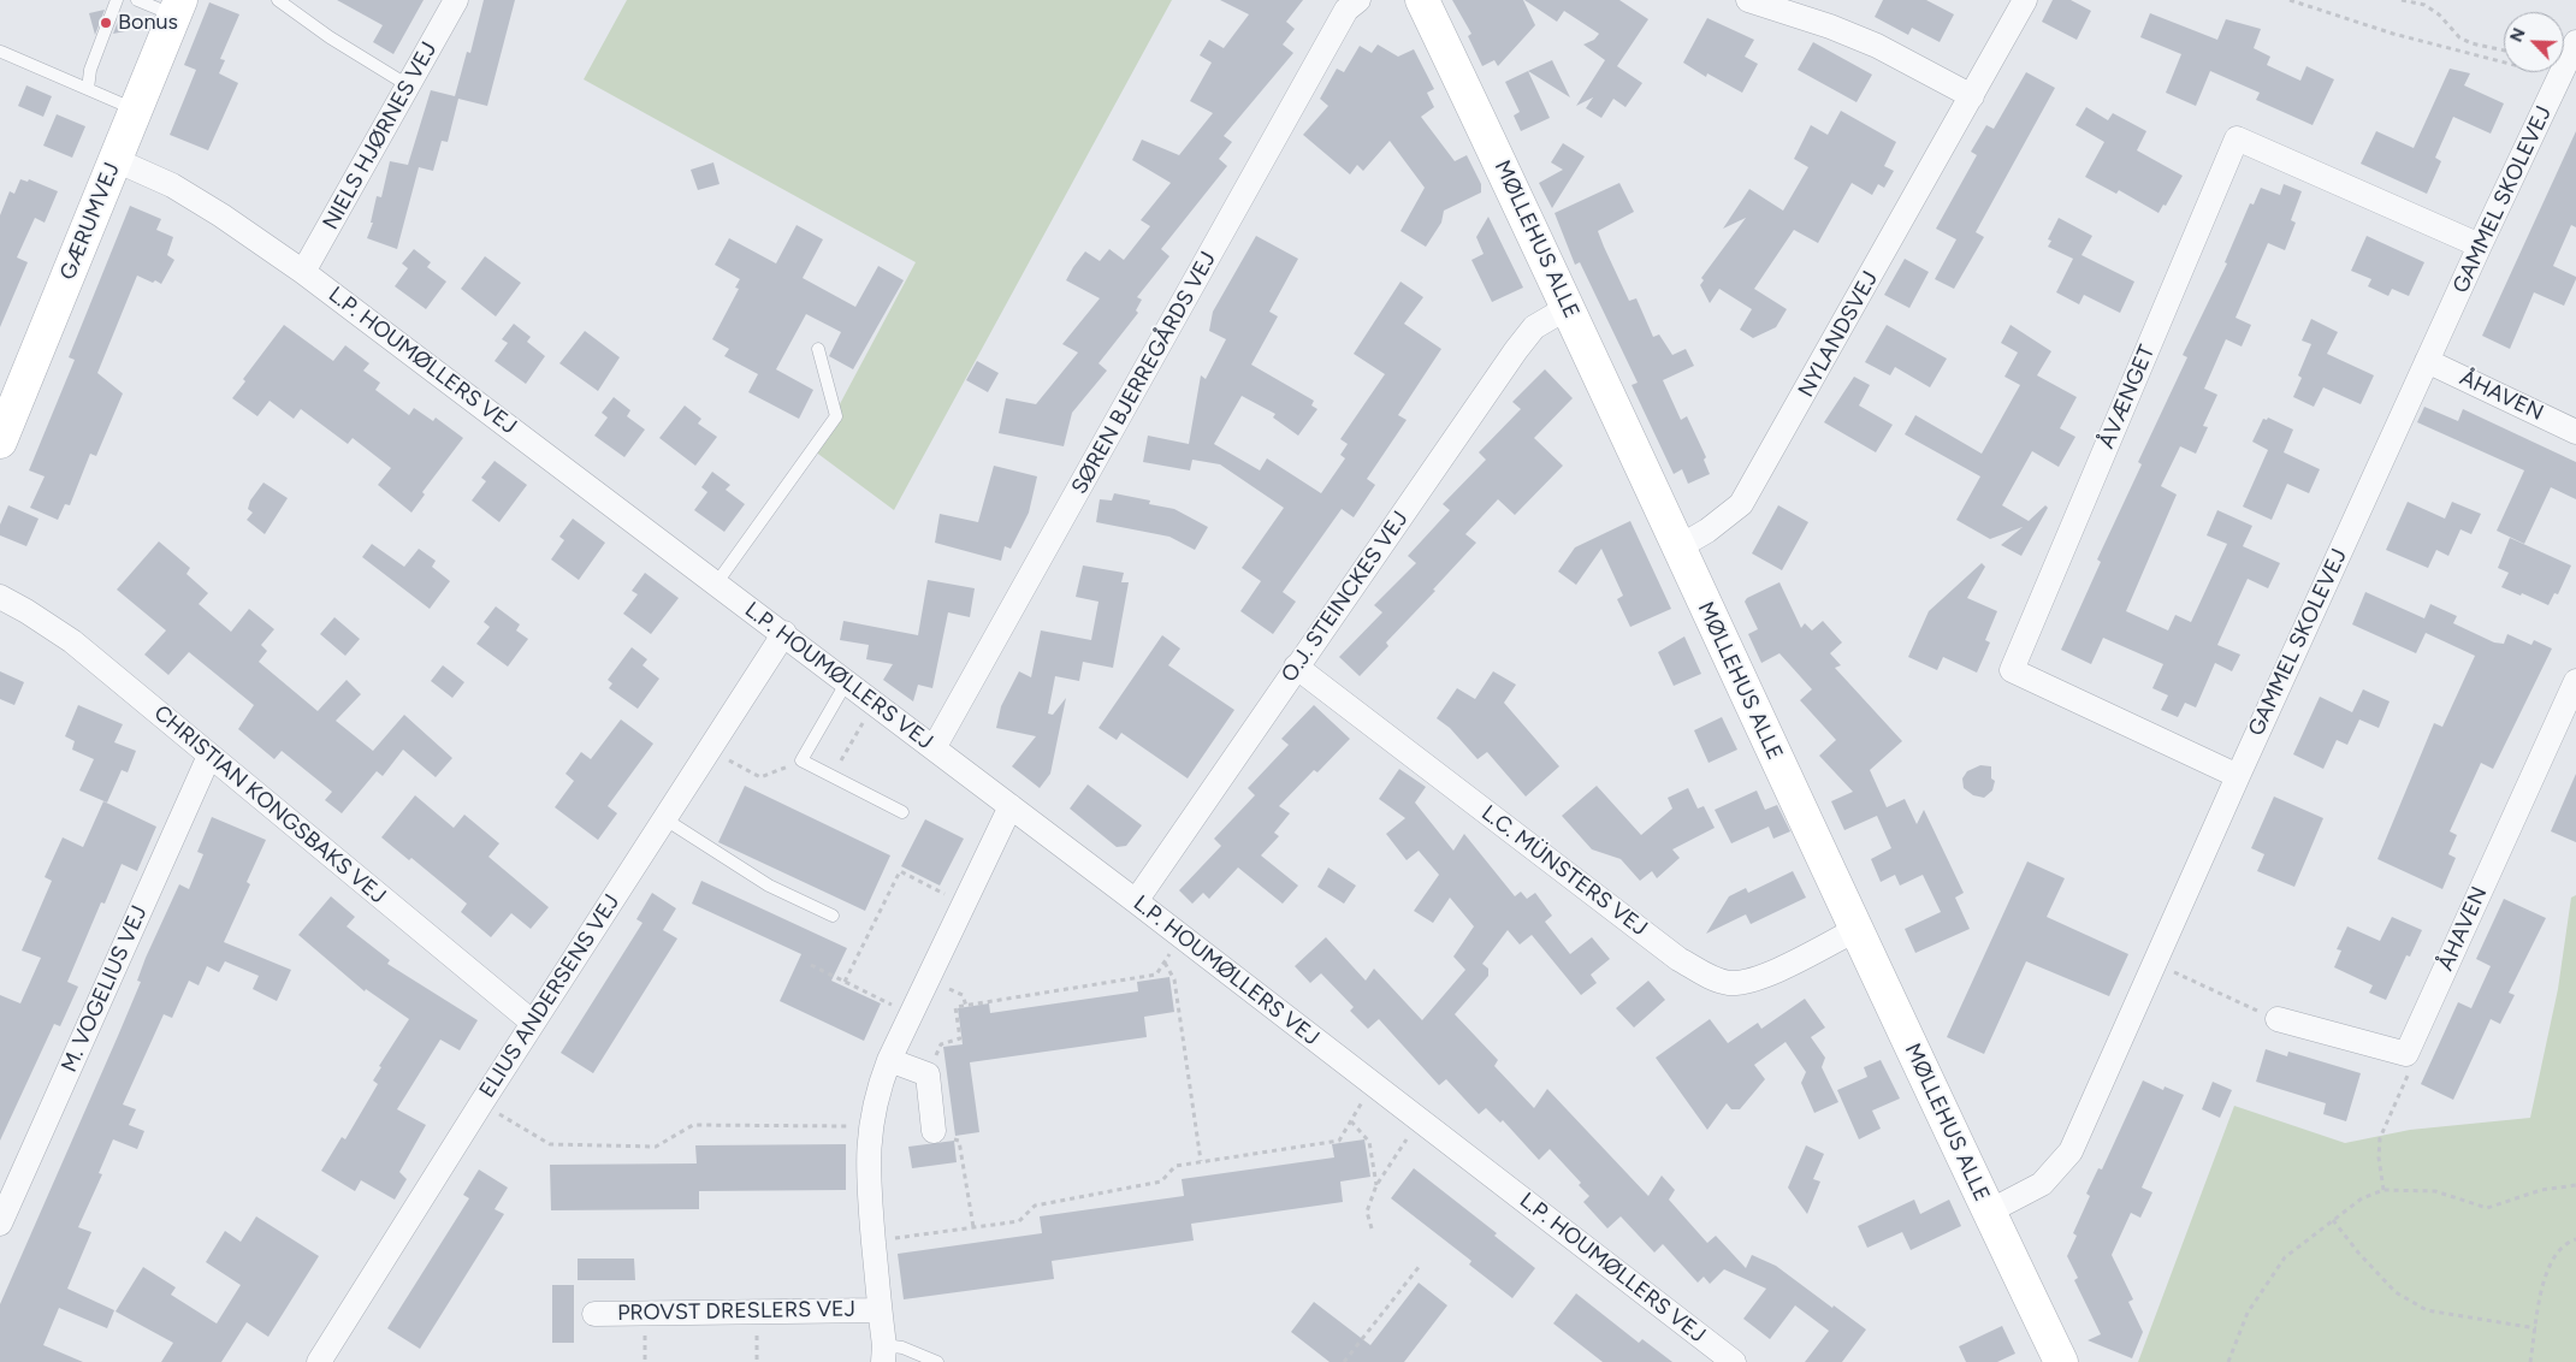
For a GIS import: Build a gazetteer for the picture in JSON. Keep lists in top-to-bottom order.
{
  "streets": {
    "street": [
      "NIELS HJØRNES VEJ",
      "GAMMEL SKOLEVEJ",
      "GÆRUMVEJ",
      "MØLLEHUS ALLE",
      "NYLANDSVEJ",
      "L.P. HOUMØLLERS VEJ",
      "SØREN BJERREGÅRDS VEJ",
      "ÅHAVEN",
      "ÅVÆNGET",
      "O.J. STEINCKES VEJ",
      "CHRISTIAN KONGSBAKS VEJ",
      "L.C. MÜNSTERS VEJ",
      "M. VOGELIUS VEJ",
      "ELIUS ANDERSENS VEJ",
      "PROVST DRESLERS VEJ"
    ]
  },
  "crossings": [
    ["NIELS HJØRNES VEJ", "L.P. HOUMØLLERS VEJ"],
    ["GAMMEL SKOLEVEJ", "MØLLEHUS ALLE"],
    ["GAMMEL SKOLEVEJ", "ÅHAVEN"],
    ["GAMMEL SKOLEVEJ", "ÅVÆNGET"],
    ["GÆRUMVEJ", "L.P. HOUMØLLERS VEJ"],
    ["MØLLEHUS ALLE", "NYLANDSVEJ"],
    ["MØLLEHUS ALLE", "O.J. STEINCKES VEJ"],
    ["MØLLEHUS ALLE", "L.C. MÜNSTERS VEJ"],
    ["L.P. HOUMØLLERS VEJ", "SØREN BJERREGÅRDS VEJ"],
    ["L.P. HOUMØLLERS VEJ", "O.J. STEINCKES VEJ"],
    ["L.P. HOUMØLLERS VEJ", "ELIUS ANDERSENS VEJ"],
    ["L.P. HOUMØLLERS VEJ", "PROVST DRESLERS VEJ"],
    ["O.J. STEINCKES VEJ", "L.C. MÜNSTERS VEJ"],
    ["CHRISTIAN KONGSBAKS VEJ", "M. VOGELIUS VEJ"],
    ["CHRISTIAN KONGSBAKS VEJ", "ELIUS ANDERSENS VEJ"]
  ],
  "places": ["Bonus"],
  "north": "top left"
}
